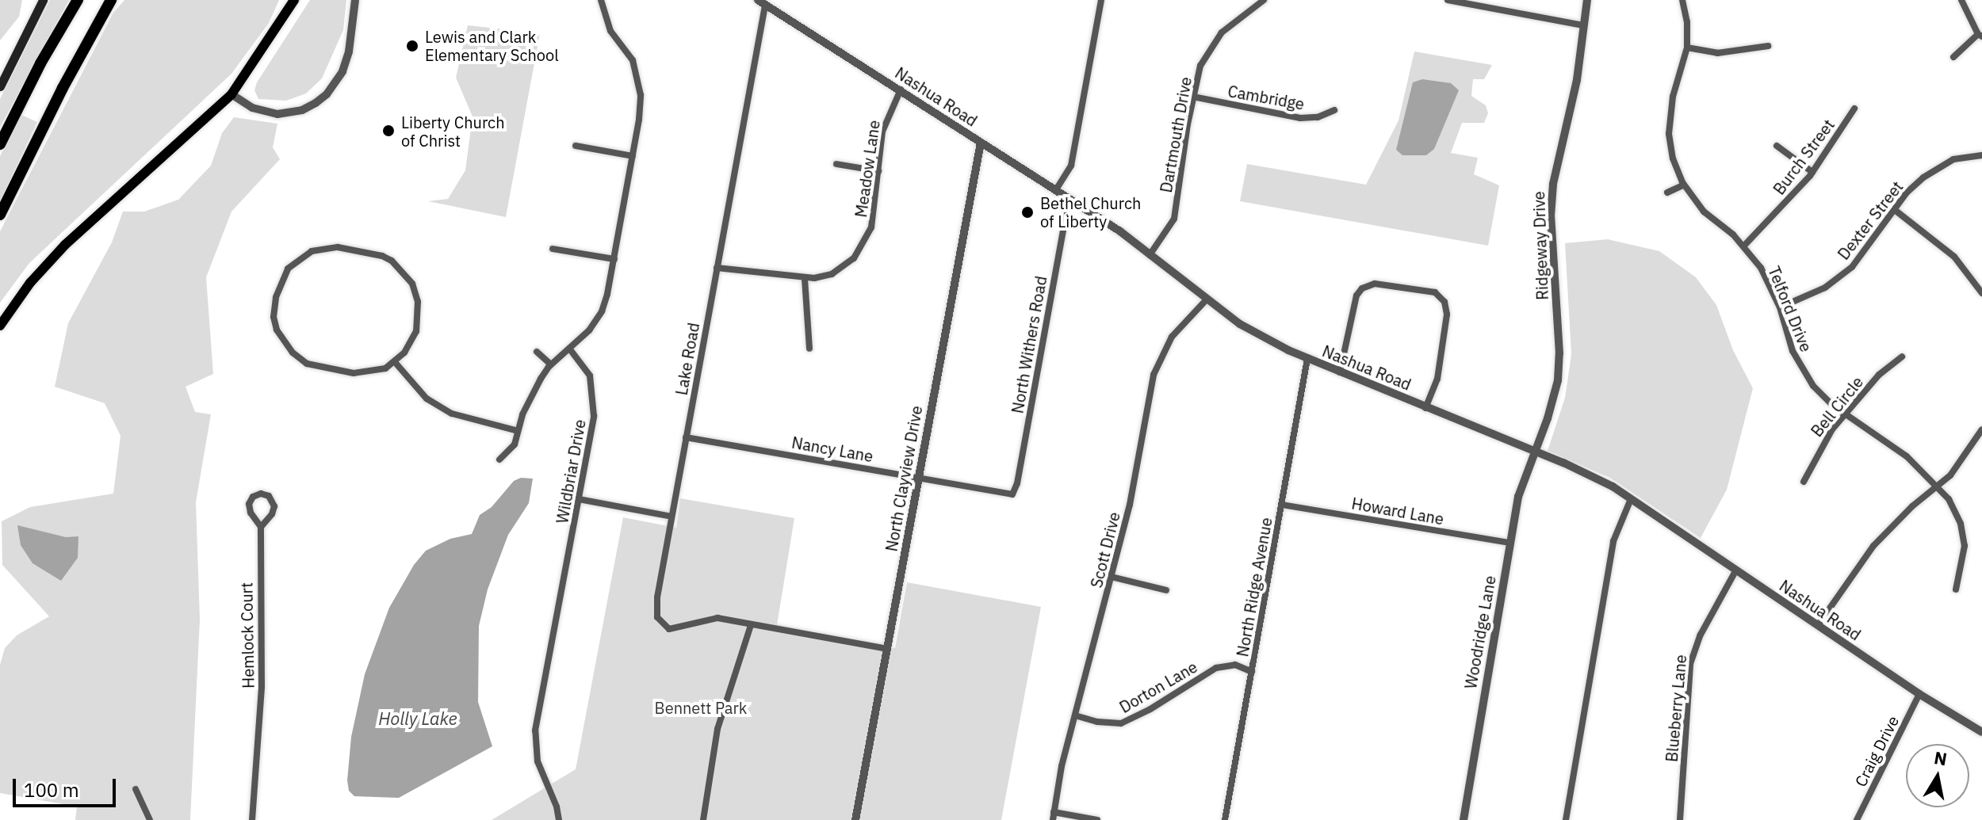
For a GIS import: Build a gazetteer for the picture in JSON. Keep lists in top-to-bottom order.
{
  "streets": {
    "street": [
      "Nashua Road",
      "Cambridge",
      "Dartmouth Drive",
      "Burch Street",
      "Meadow Lane",
      "Dexter Street",
      "Ridgeway Drive",
      "Telford Drive",
      "North Withers Road",
      "Lake Road",
      "Bell Circle",
      "Nancy Lane",
      "Wildbriar Drive",
      "North Clayview Drive",
      "Howard Lane",
      "Scott Drive",
      "North Ridge Avenue",
      "Woodridge Lane",
      "Hemlock Court",
      "Dorton Lane",
      "Blueberry Lane",
      "Craig Drive"
    ]
  },
  "crossings": [
    ["Nashua Road", "Dartmouth Drive"],
    ["Nashua Road", "Meadow Lane"],
    ["Nashua Road", "Ridgeway Drive"],
    ["Nashua Road", "North Withers Road"],
    ["Nashua Road", "Lake Road"],
    ["Nashua Road", "North Clayview Drive"],
    ["Nashua Road", "Scott Drive"],
    ["Nashua Road", "North Ridge Avenue"],
    ["Nashua Road", "Woodridge Lane"],
    ["Nashua Road", "Blueberry Lane"],
    ["Nashua Road", "Craig Drive"],
    ["Cambridge", "Dartmouth Drive"],
    ["Burch Street", "Telford Drive"],
    ["Meadow Lane", "Lake Road"],
    ["Dexter Street", "Telford Drive"],
    ["Ridgeway Drive", "Woodridge Lane"],
    ["Telford Drive", "Bell Circle"],
    ["North Withers Road", "Nancy Lane"],
    ["Lake Road", "Nancy Lane"],
    ["Lake Road", "North Clayview Drive"],
    ["Nancy Lane", "North Clayview Drive"],
    ["Howard Lane", "North Ridge Avenue"],
    ["Howard Lane", "Woodridge Lane"],
    ["Scott Drive", "Dorton Lane"],
    ["North Ridge Avenue", "Dorton Lane"]
  ],
  "water": ["Holly Lake"],
  "parks": ["Bennett Park"],
  "places": ["Lewis and Clark Elementary School", "Liberty Church of Christ", "Bethel Church of Liberty"],
  "scale_bar": "100 m",
  "north": "top"
}
